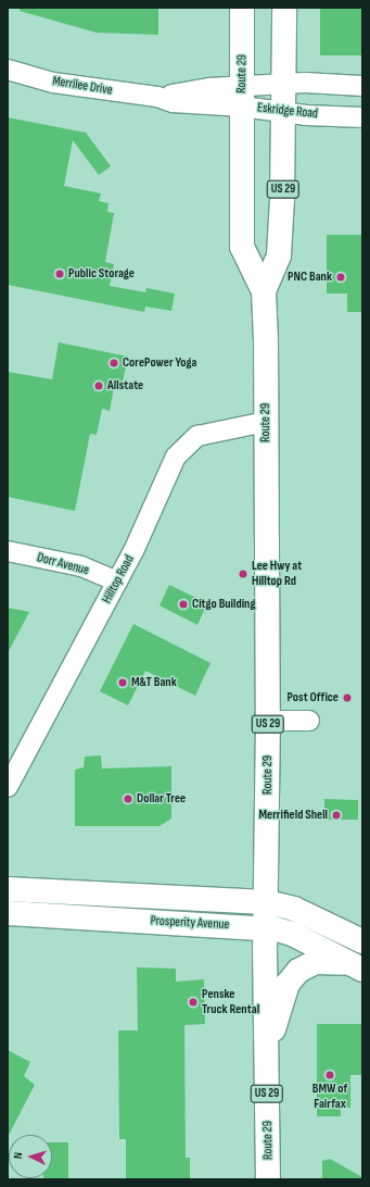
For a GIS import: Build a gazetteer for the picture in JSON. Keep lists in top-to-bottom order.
{
  "streets": {
    "main road": ["Route 29", "US 29", "Prosperity Avenue"],
    "street": [
      "Merrilee Drive",
      "Eskridge Road",
      "Dorr Avenue",
      "Hilltop Road"
    ]
  },
  "crossings": [
    ["Route 29", "Merrilee Drive"],
    ["Route 29", "Eskridge Road"],
    ["Route 29", "Hilltop Road"],
    ["Route 29", "Prosperity Avenue"],
    ["Merrilee Drive", "Eskridge Road"],
    ["Dorr Avenue", "Hilltop Road"]
  ],
  "places": [
    "Public Storage",
    "PNC Bank",
    "CorePower Yoga",
    "Allstate",
    "Lee Hwy at Hilltop Rd",
    "Citgo Building",
    "M&T Bank",
    "Post Office",
    "Dollar Tree",
    "Merrifield Shell",
    "Penske Truck Rental",
    "BMW of Fairfax"
  ],
  "north": "left"
}
